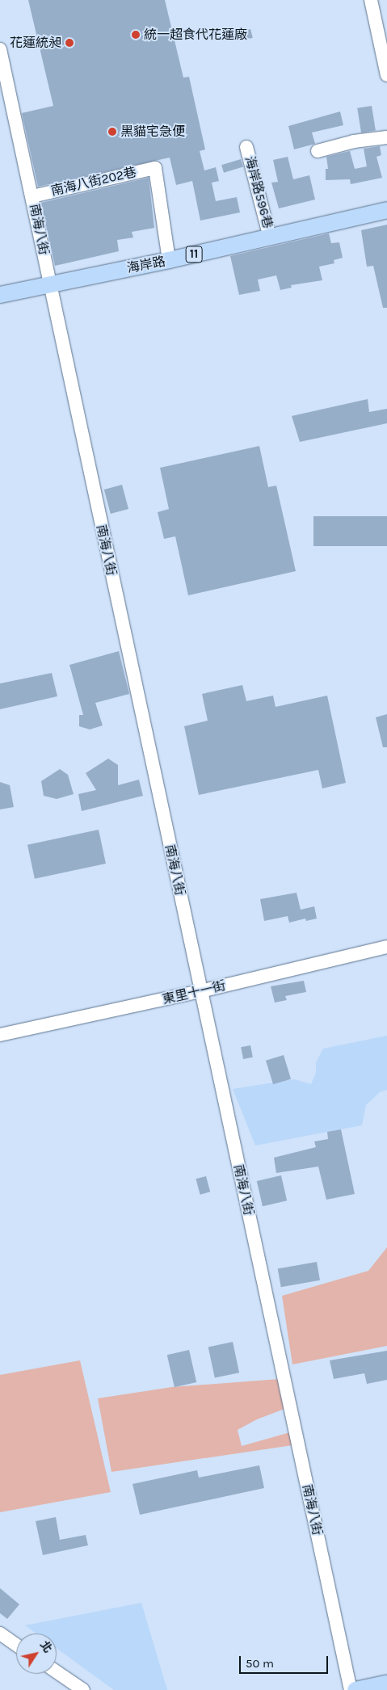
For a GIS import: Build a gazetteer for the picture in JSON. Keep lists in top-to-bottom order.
{
  "streets": {
    "main road": ["11", "海岸路"],
    "street": [
      "南海八街202巷",
      "海岸路596巷",
      "南海八街",
      "東里十一街"
    ]
  },
  "crossings": [
    ["南海八街202巷", "南海八街"],
    ["南海八街202巷", "海岸路"],
    ["海岸路596巷", "海岸路"],
    ["南海八街", "海岸路"],
    ["南海八街", "東里十一街"]
  ],
  "places": ["統一超食代花蓮廠", "花蓮統昶", "黑貓宅急便"],
  "scale_bar": "50 m",
  "north": "top right"
}
